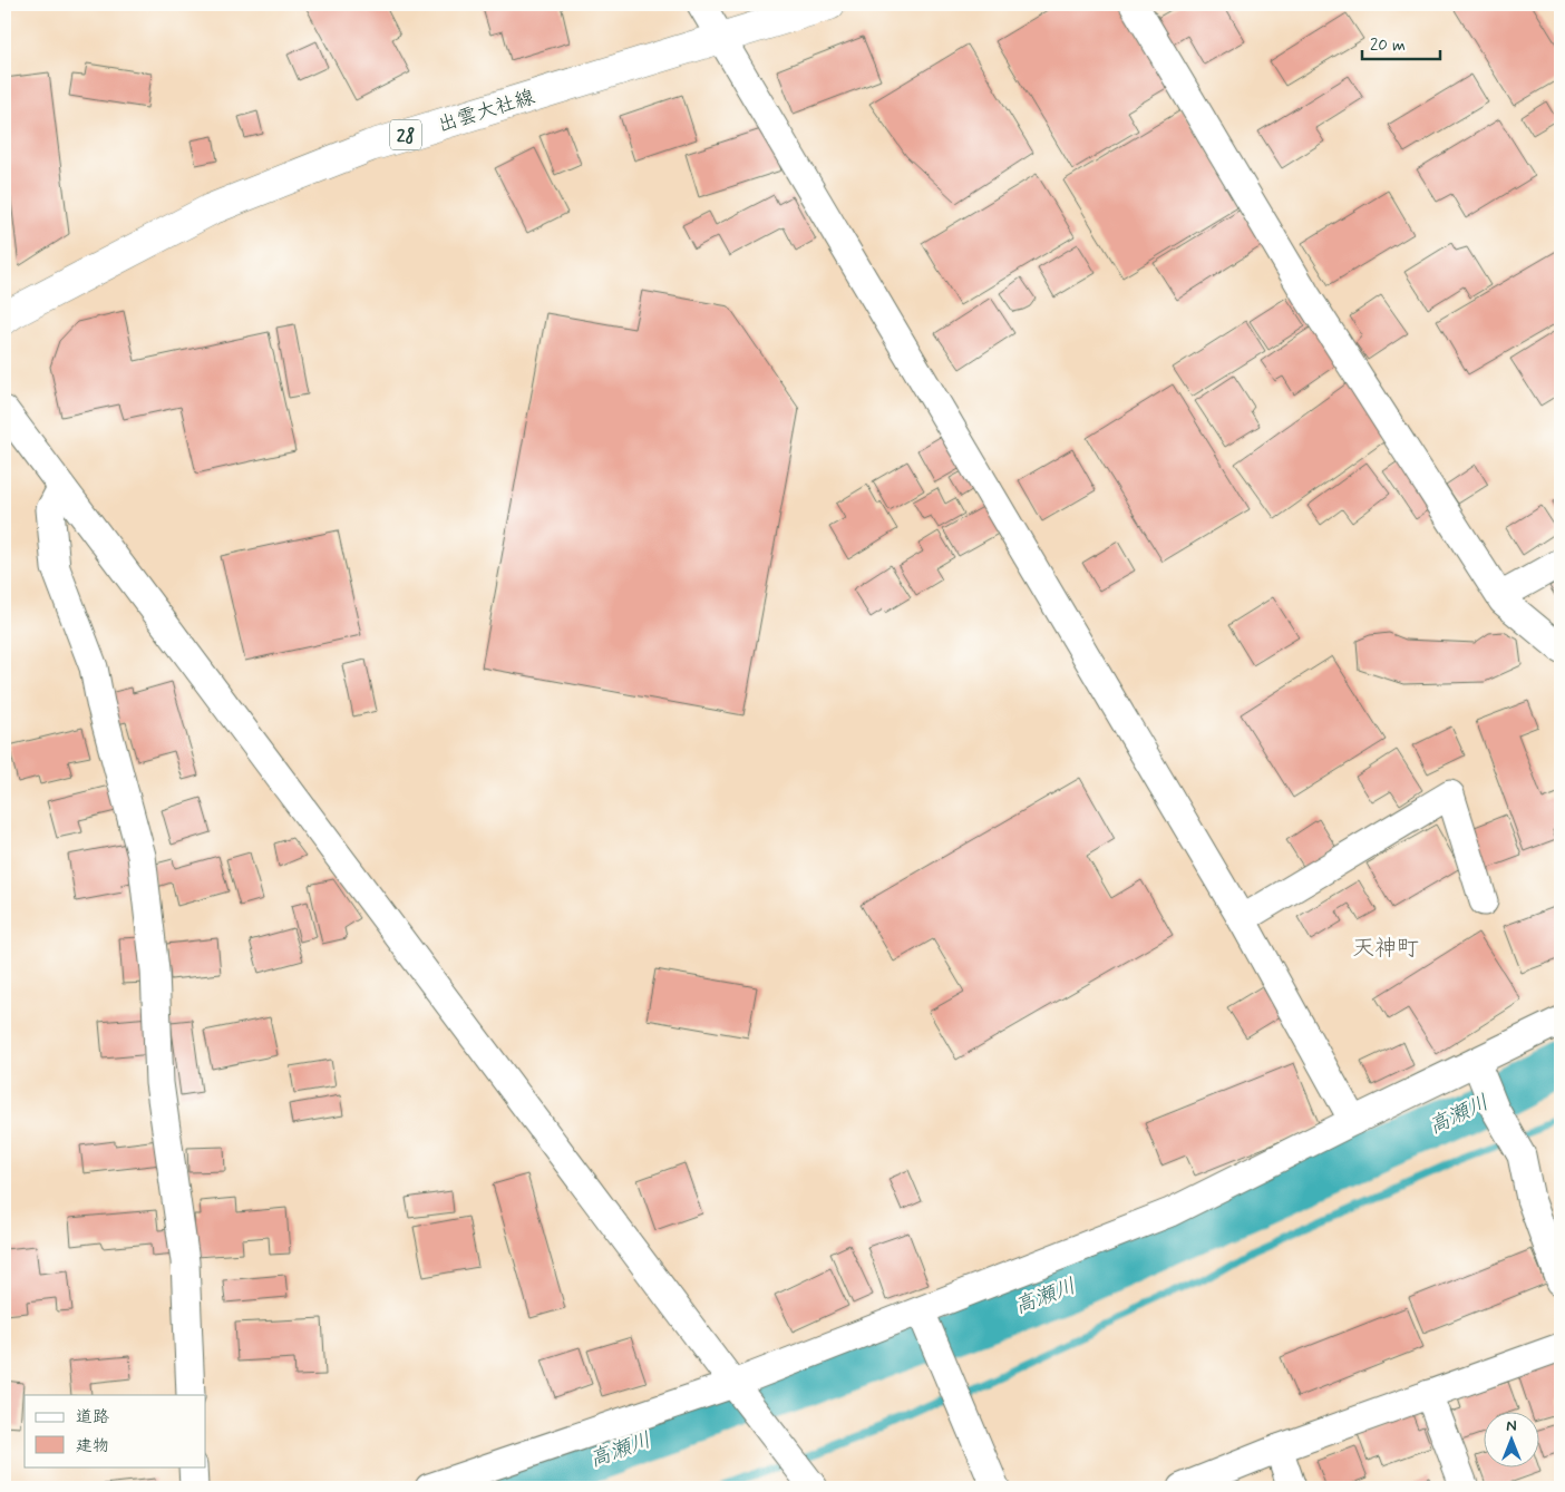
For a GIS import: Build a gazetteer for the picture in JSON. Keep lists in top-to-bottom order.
{
  "streets": {
    "main road": ["出雲大社線", "28"]
  },
  "districts": ["天神町"],
  "water": ["高瀬川"],
  "legend": ["道路", "建物"],
  "scale_bar": "20 m",
  "north": "top"
}
